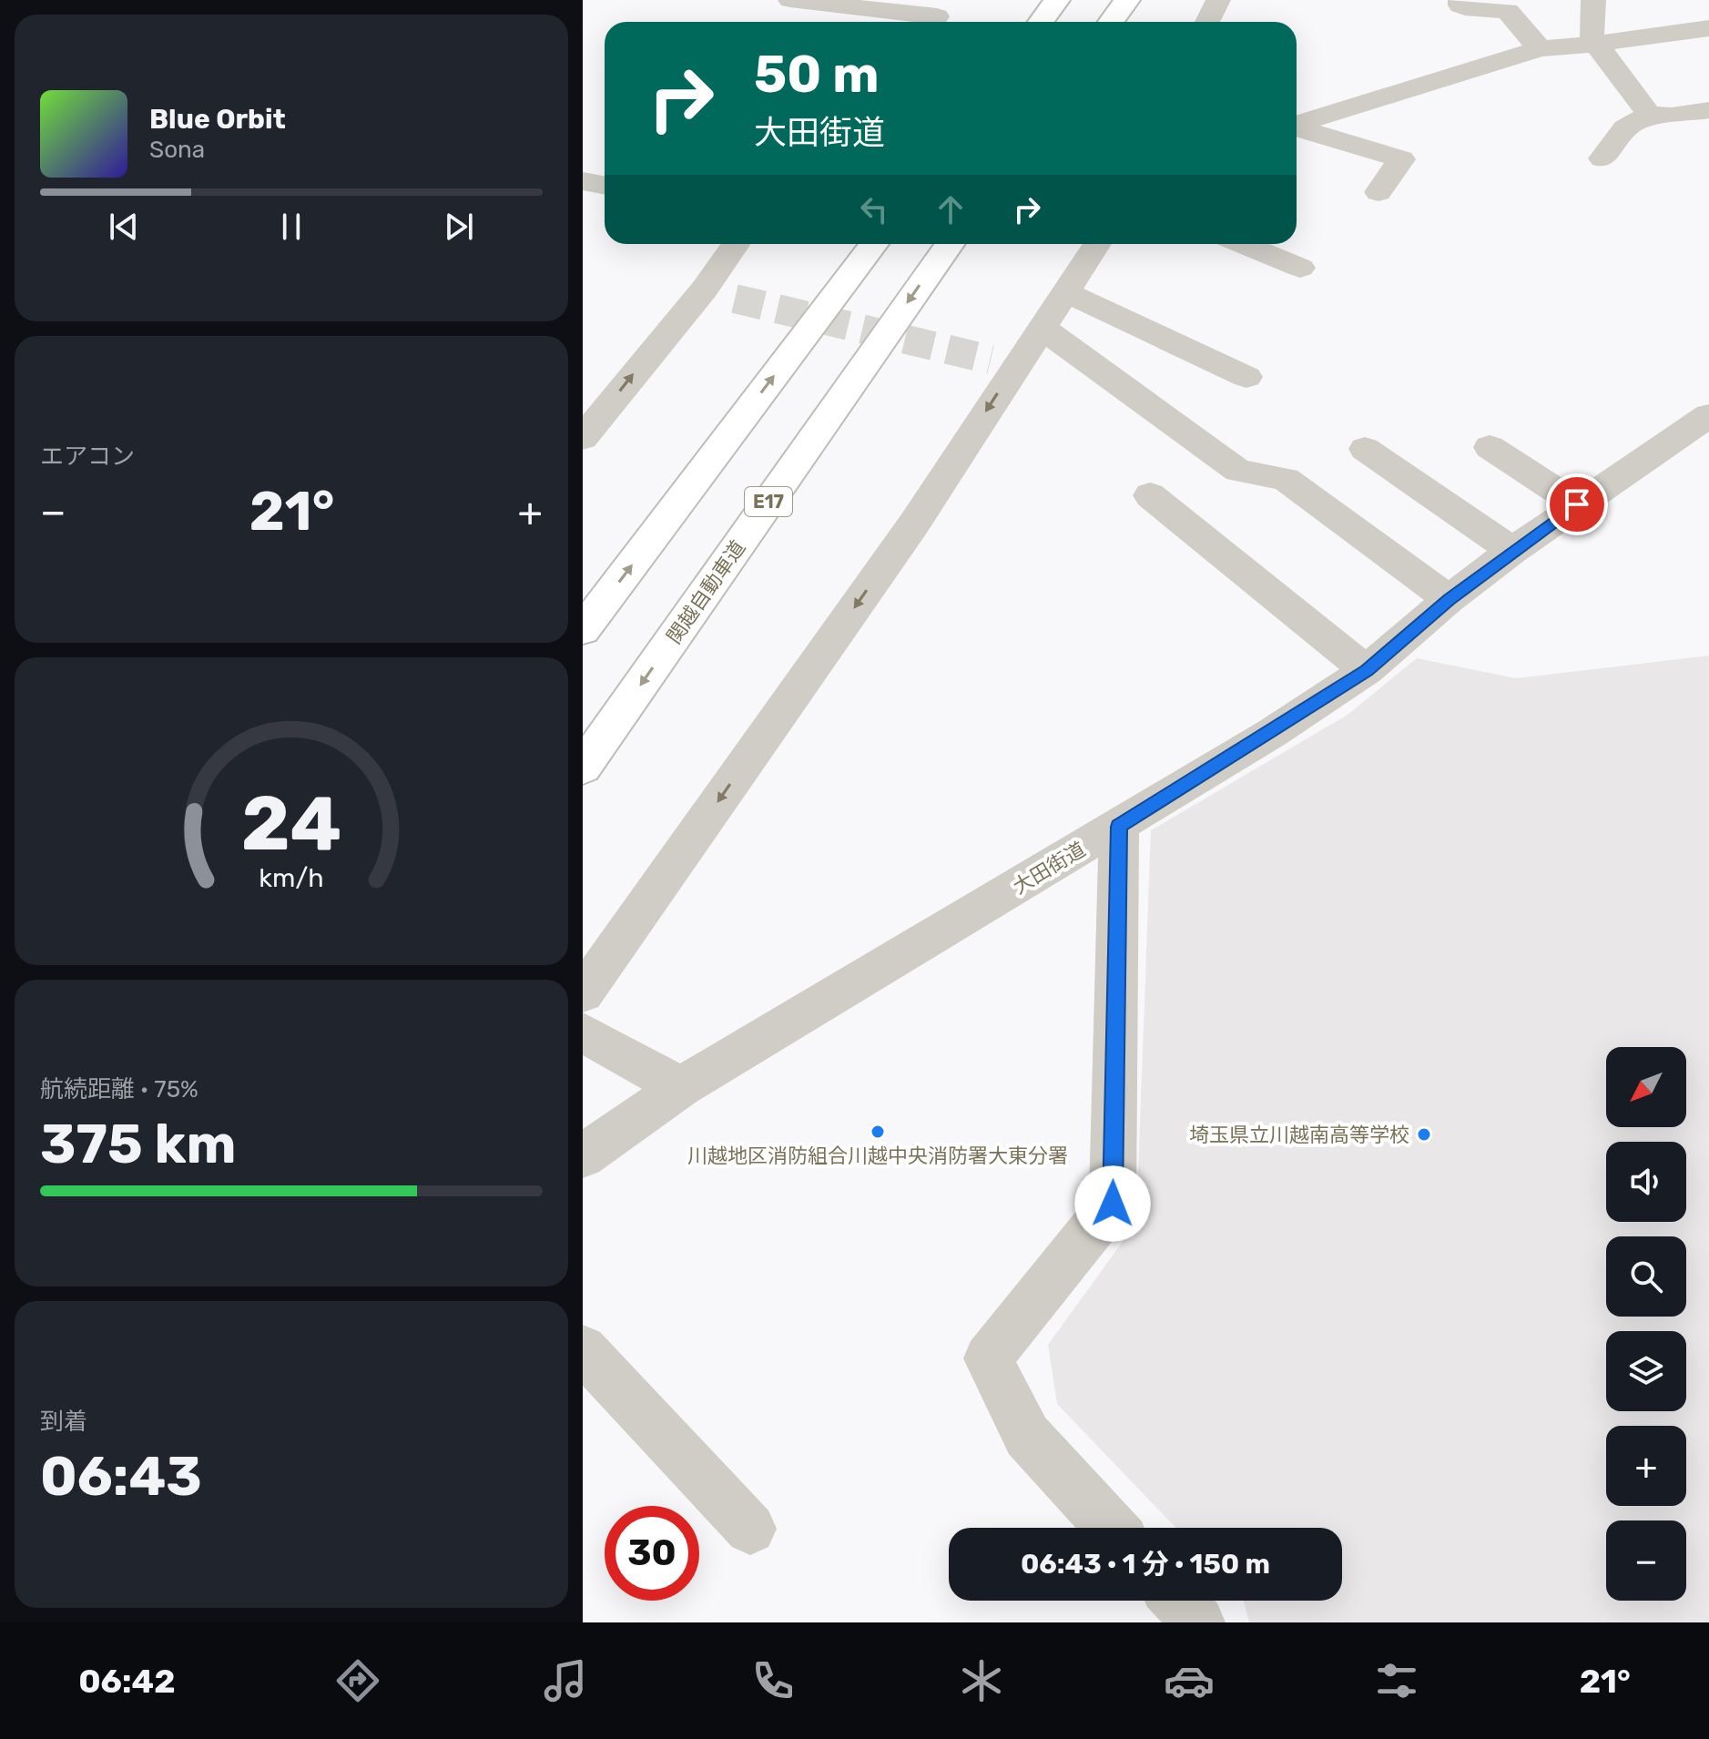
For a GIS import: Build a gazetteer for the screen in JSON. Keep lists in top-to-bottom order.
{
  "streets": {
    "highway": ["E17", "関越自動車道"],
    "street": ["大田街道"]
  },
  "places": ["川越地区消防組合川越中央消防署大東分署", "埼玉県立川越南高等学校"],
  "north": "bottom left",
  "page": {
    "turn": ["50 m", "大田街道"],
    "song": ["Blue Orbit", "Sona"],
    "tile": [
      "エアコン",
      ["航続距離 · 75%", "375 km"],
      ["到着", "06:43"]
    ],
    "heat": ["−", "21°", "+"],
    "map_buttons": ["+", "−"],
    "limit": "30",
    "trip": "06:43 · 1 分 · 150 m",
    "tabs": ["06:42", "21°"],
    "gauge": ["24", "km/h"]
  }
}
